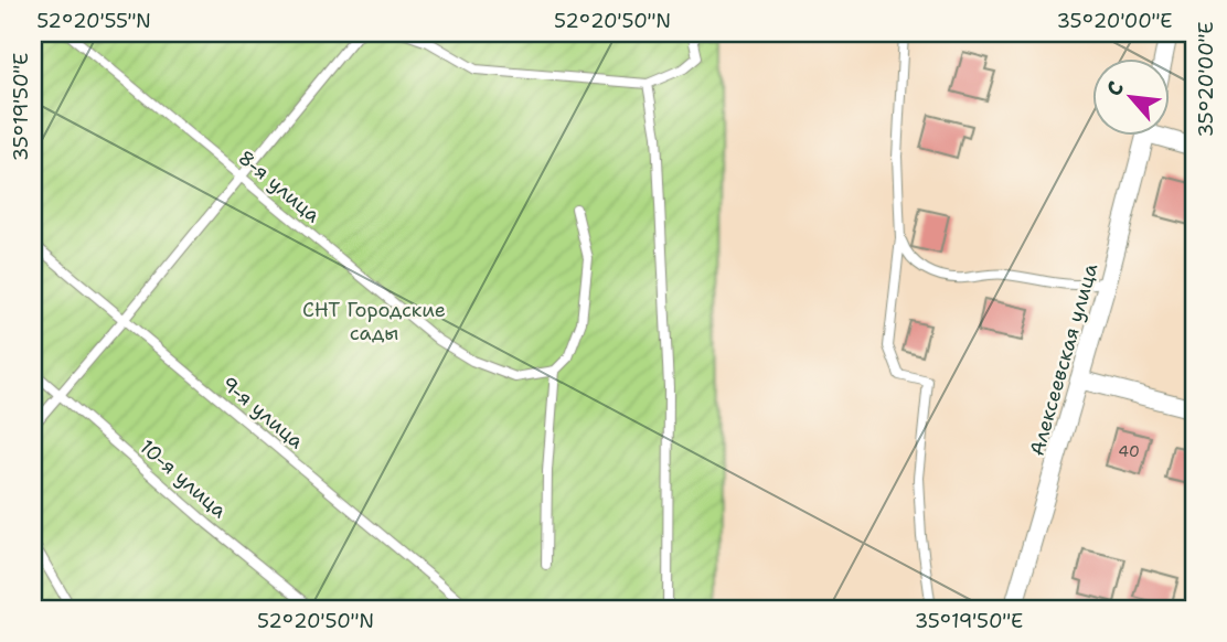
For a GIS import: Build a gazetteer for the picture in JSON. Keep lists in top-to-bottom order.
{
  "streets": {
    "street": ["Алексеевская улица"],
    "lane": ["8-я улица", "9-я улица", "10-я улица"]
  },
  "parks": ["СНТ Городские сады"],
  "house_numbers": ["40"],
  "north": "top left",
  "coordinates": [
    "52°20'55\"N",
    "52°20'50\"N",
    "35°20'00\"E",
    "35°19'50\"E"
  ]
}
